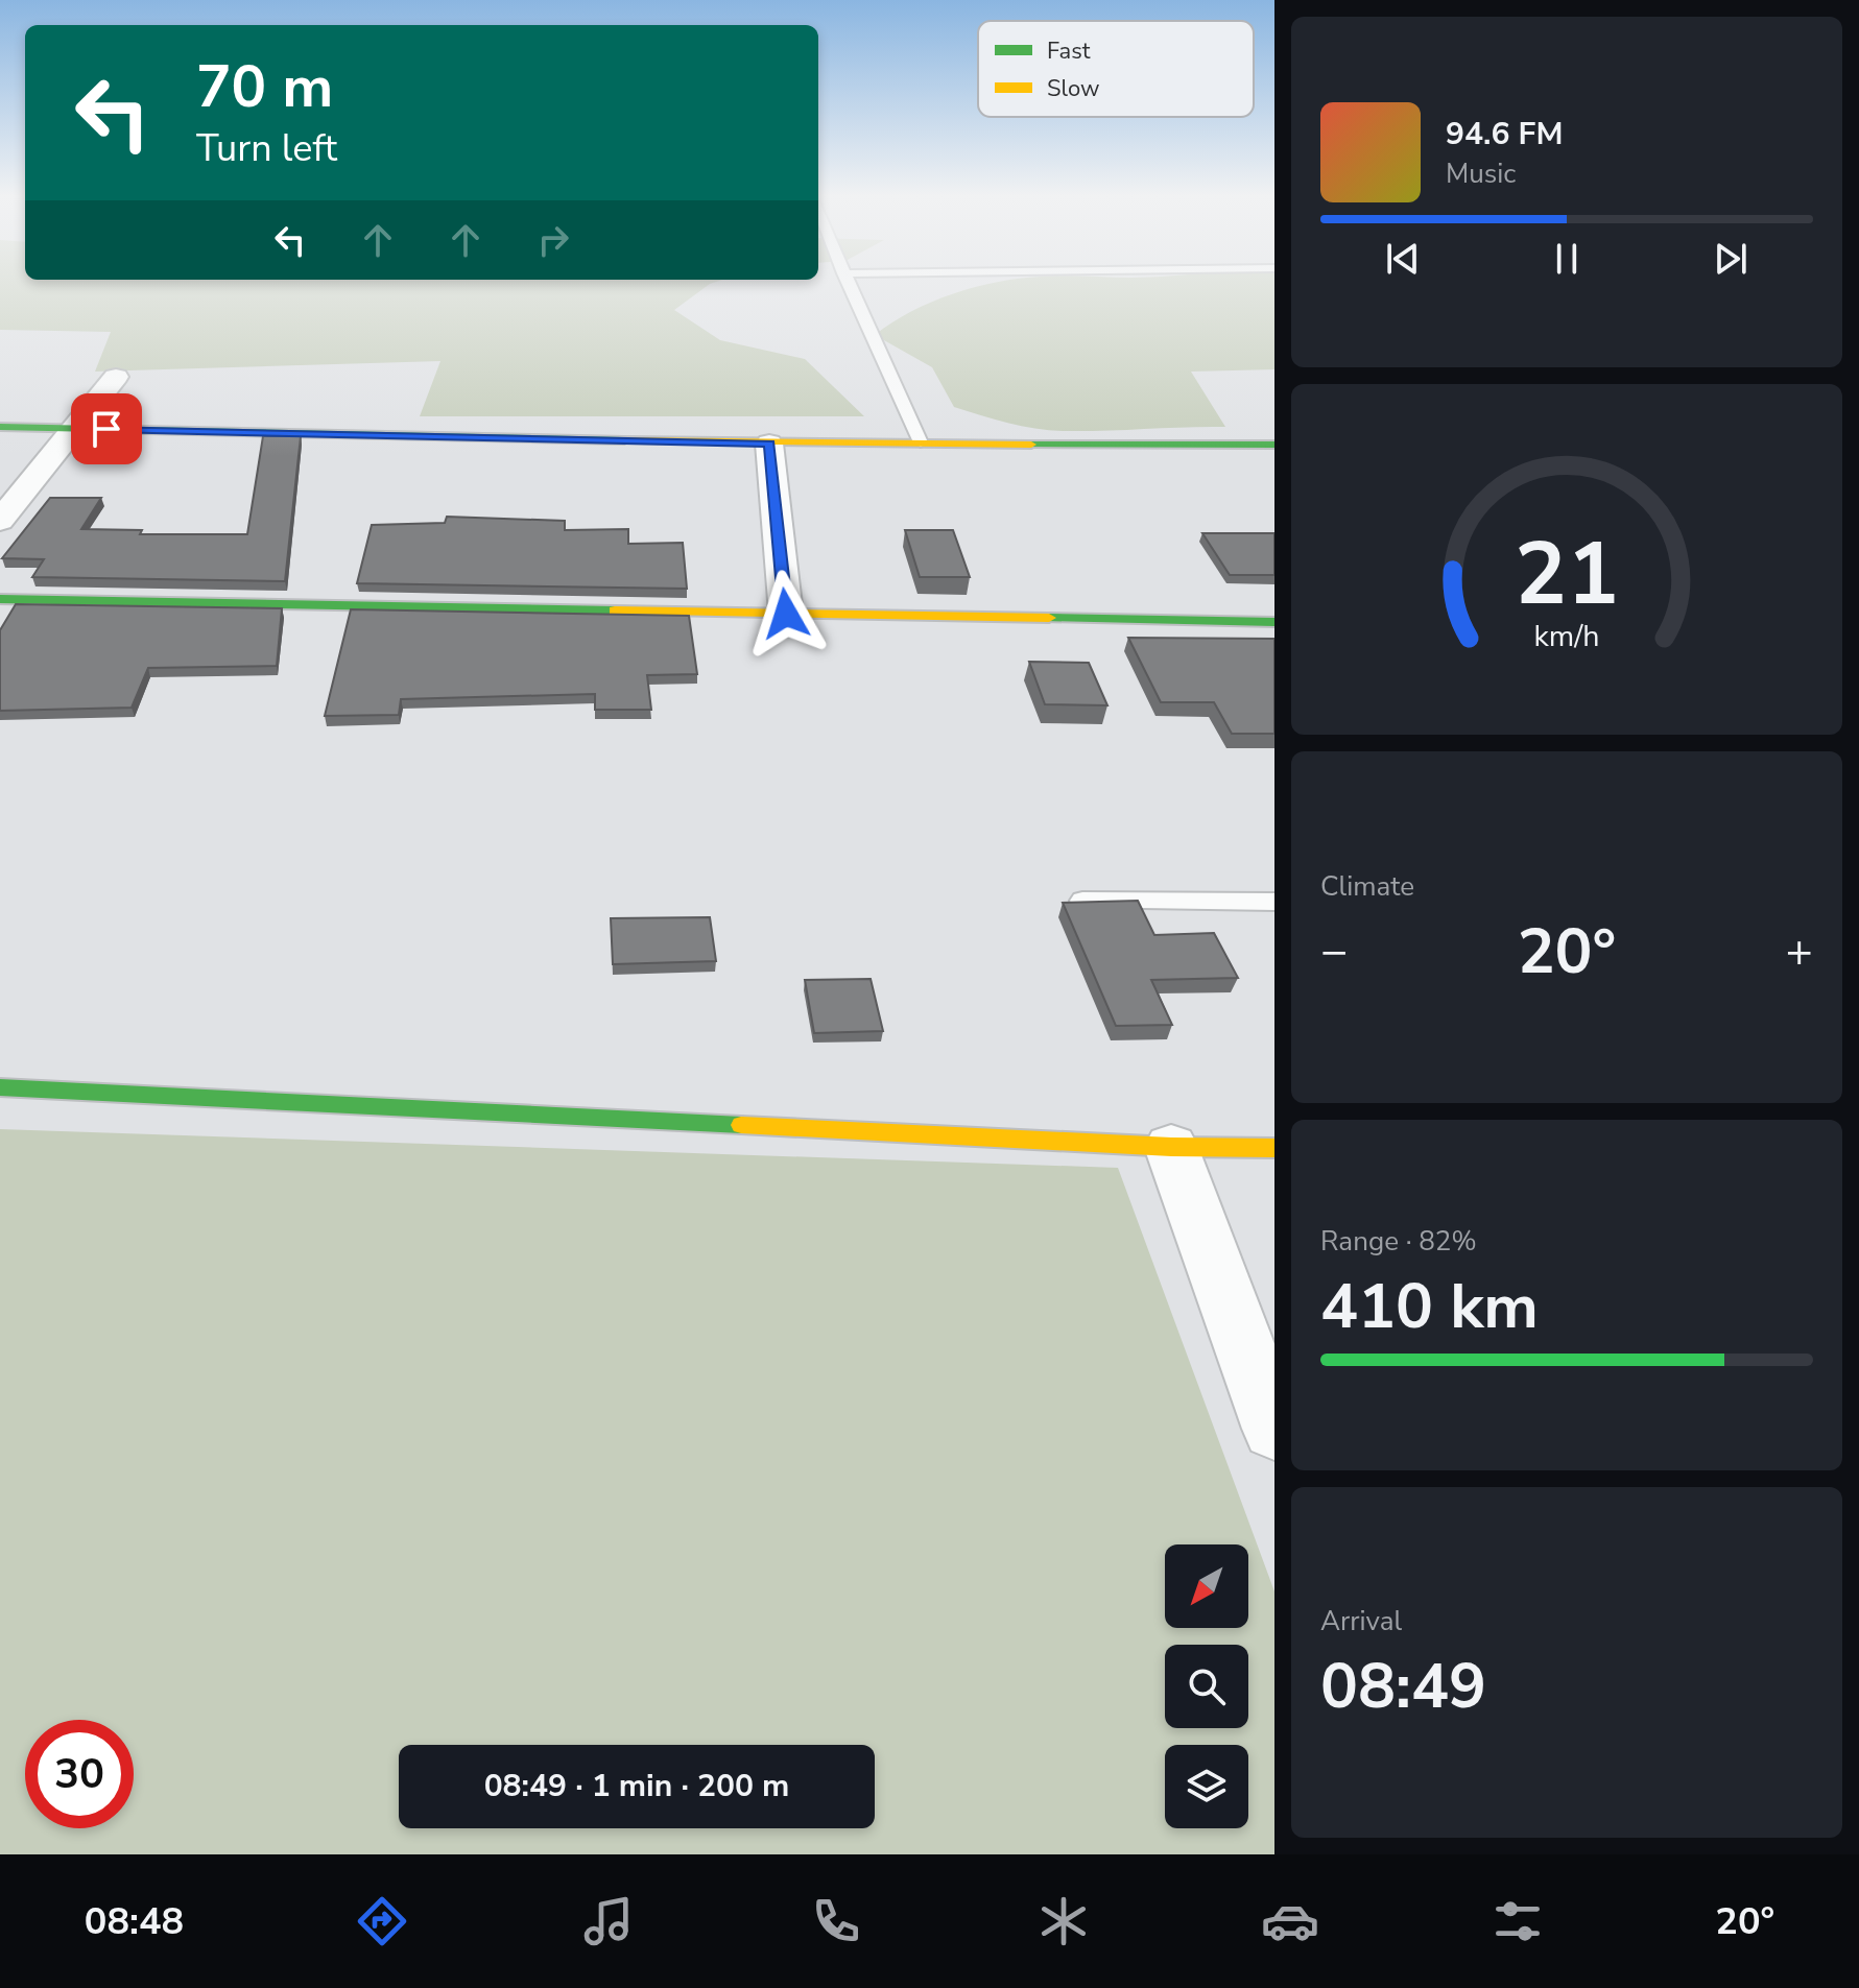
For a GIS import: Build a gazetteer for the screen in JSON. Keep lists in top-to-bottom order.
{
  "legend": ["Fast", "Slow"],
  "north": "bottom left",
  "page": {
    "turn": ["70 m", "Turn left"],
    "song": ["94.6 FM", "Music"],
    "tile": [
      "Climate",
      ["Range · 82%", "410 km"],
      ["Arrival", "08:49"]
    ],
    "heat": ["−", "20°", "+"],
    "limit": "30",
    "trip": "08:49 · 1 min · 200 m",
    "tabs": ["08:48", "20°"],
    "gauge": ["21", "km/h"]
  }
}
